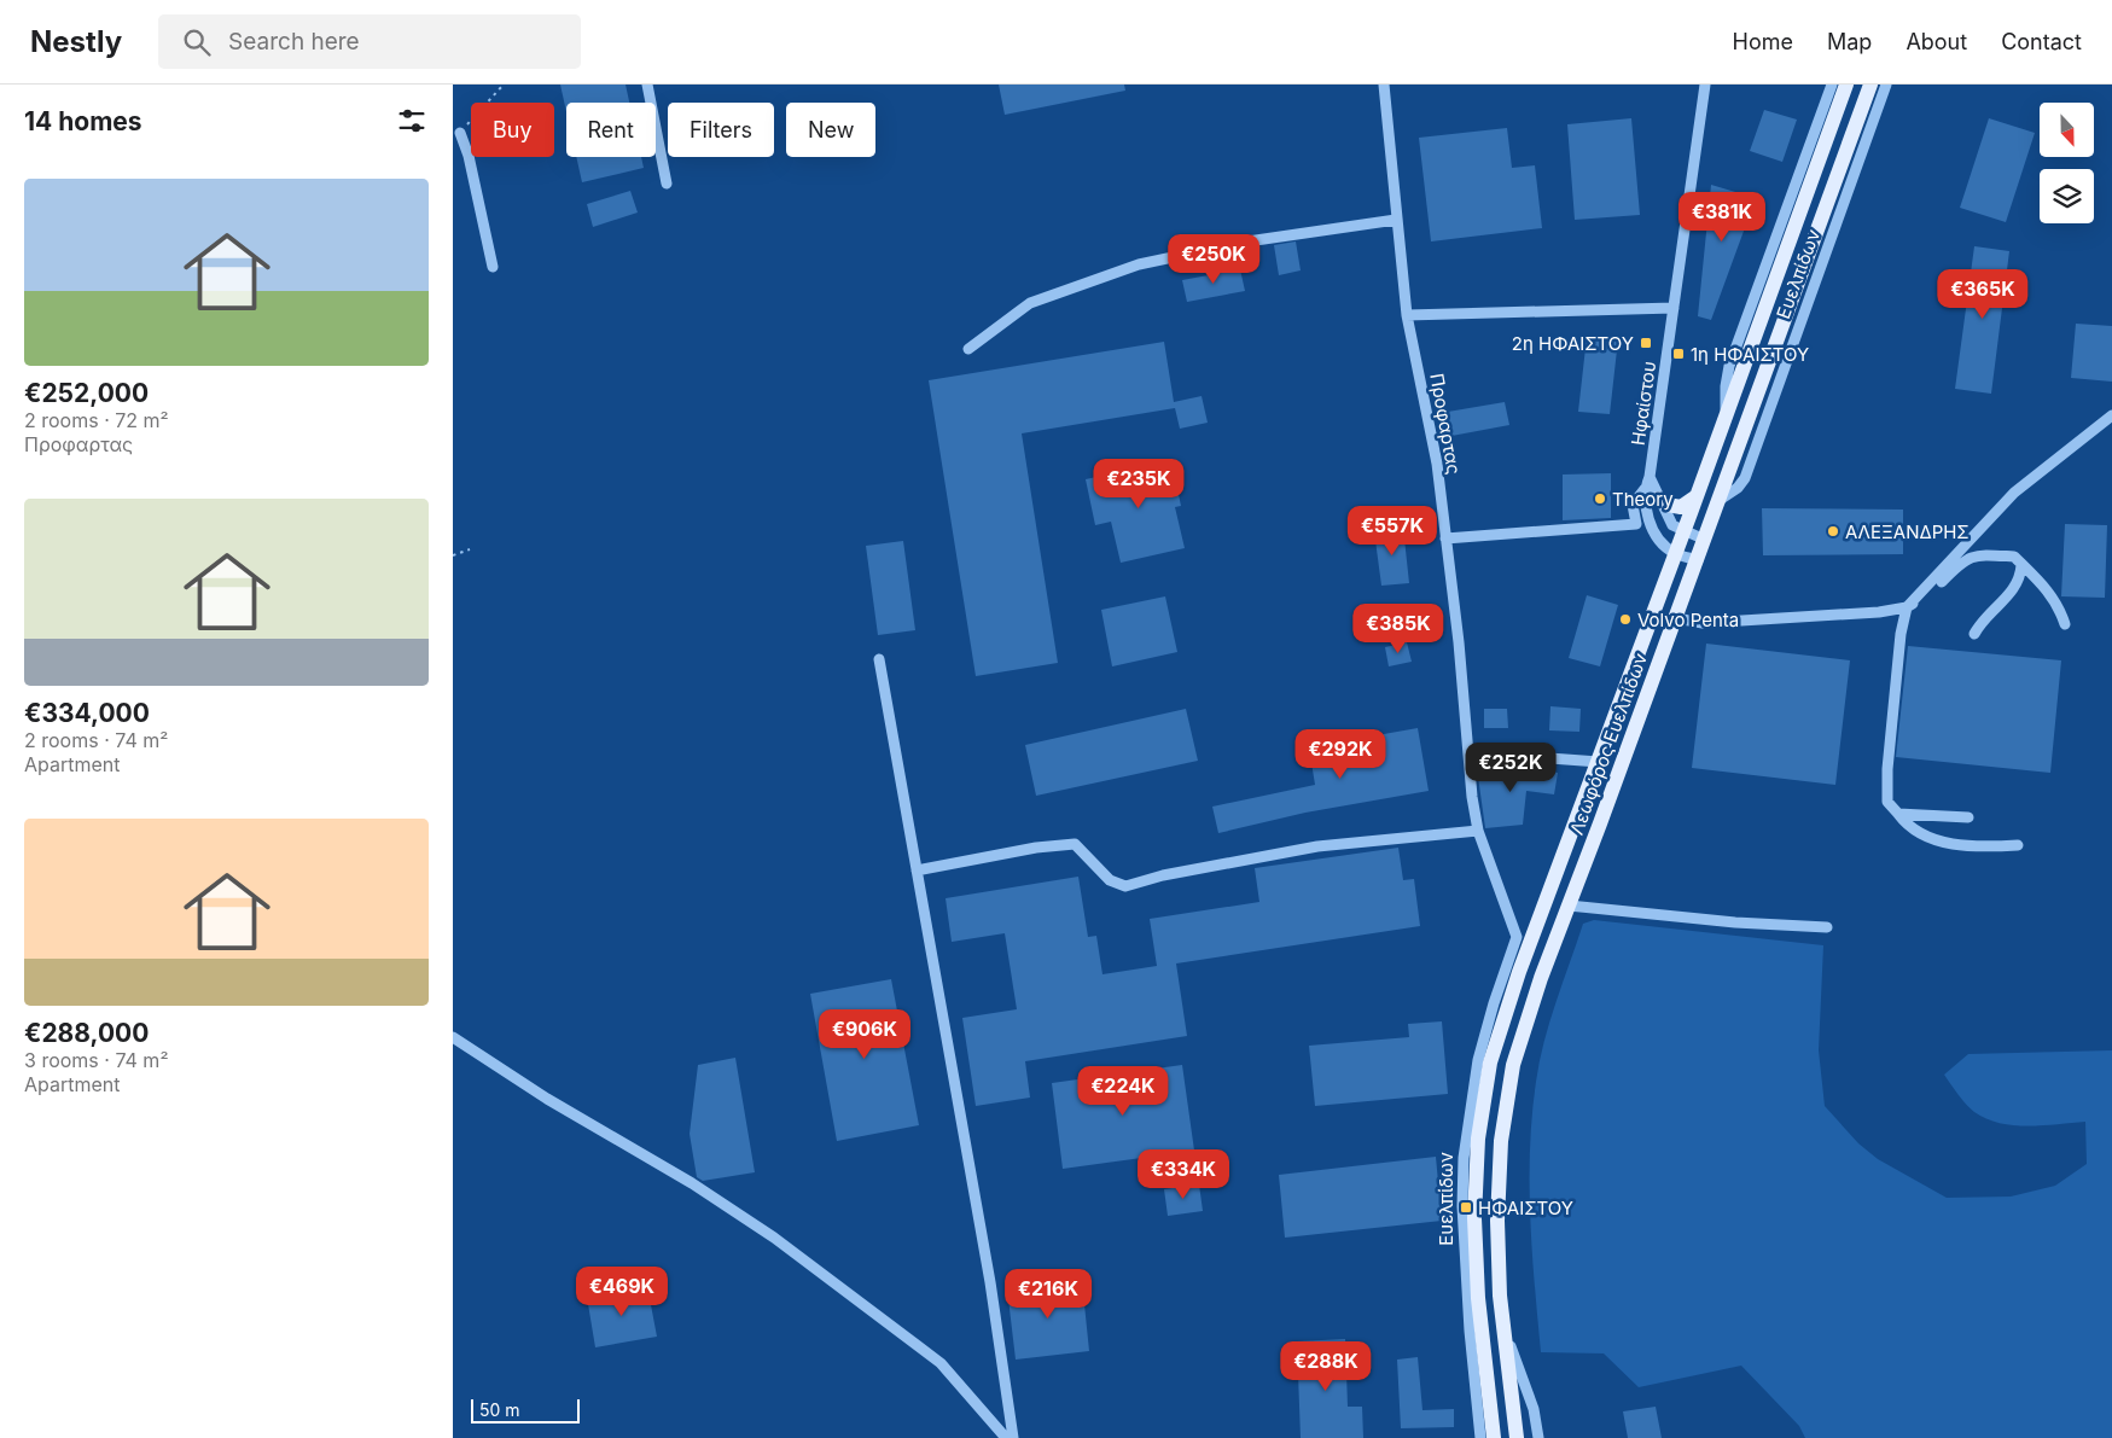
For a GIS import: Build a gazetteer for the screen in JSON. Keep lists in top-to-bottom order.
{
  "streets": {
    "main road": ["Λεωφόρος Ευελπίδων"],
    "street": ["Ευελπίδων", "Ηφαίστου", "Προφαρτας"]
  },
  "crossings": [
    ["Ευελπίδων", "Λεωφόρος Ευελπίδων"],
    ["Ηφαίστου", "Λεωφόρος Ευελπίδων"],
    ["Προφαρτας", "Λεωφόρος Ευελπίδων"]
  ],
  "places": {
    "transit": ["2η ΗΦΑΙΣΤΟΥ", "1η ΗΦΑΙΣΤΟΥ", "ΗΦΑΙΣΤΟΥ"],
    "other": ["Theory", "ΑΛΕΞΑΝΔΡΗΣ", "Volvo Penta"]
  },
  "scale_bar": "50 m",
  "north": "bottom",
  "page": {
    "header": "Nestly",
    "search": "Search here",
    "nav": [
      "Home",
      "Map",
      "About",
      "Contact"
    ],
    "heading": "14 homes",
    "chip": [
      "Buy",
      "Rent",
      "Filters",
      "New"
    ],
    "list": [
      {
        "name": "€252,000",
        "note": "2 rooms · 72 m² · Προφαρτας"
      },
      {
        "name": "€334,000",
        "note": "2 rooms · 74 m² · Apartment"
      },
      {
        "name": "€288,000",
        "note": "3 rooms · 74 m² · Apartment"
      }
    ],
    "price": [
      "€381K",
      "€250K",
      "€365K",
      "€235K",
      "€557K",
      "€385K",
      "€292K",
      "€252K",
      "€906K",
      "€224K",
      "€334K",
      "€469K",
      "€216K",
      "€288K"
    ],
    "scale": "50 m"
  }
}
